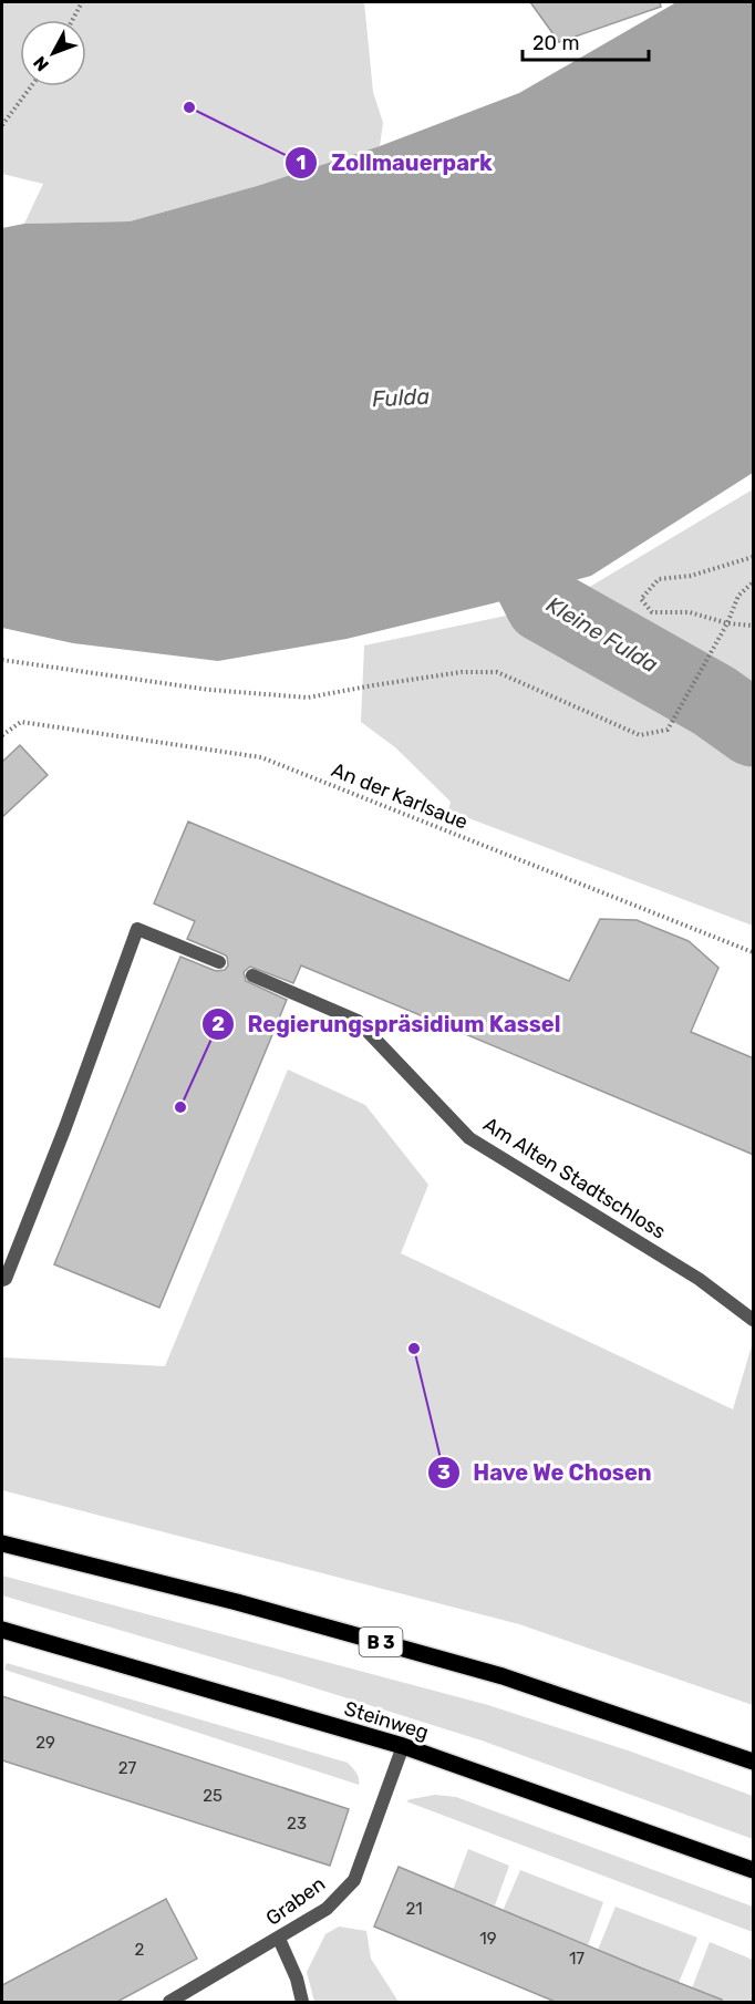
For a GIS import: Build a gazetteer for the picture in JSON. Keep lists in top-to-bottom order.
{
  "streets": {
    "main road": ["B 3", "Steinweg"],
    "street": ["Am Alten Stadtschloss", "Graben"],
    "path": ["An der Karlsaue"]
  },
  "crossings": [
    ["Steinweg", "Graben"]
  ],
  "water": ["Fulda", "Kleine Fulda"],
  "places": ["Zollmauerpark", "Regierungspräsidium Kassel", "Have We Chosen"],
  "house_numbers": [
    "29",
    "27",
    "25",
    "23",
    "21",
    "19",
    "2",
    "17"
  ],
  "scale_bar": "20 m",
  "north": "bottom left"
}
